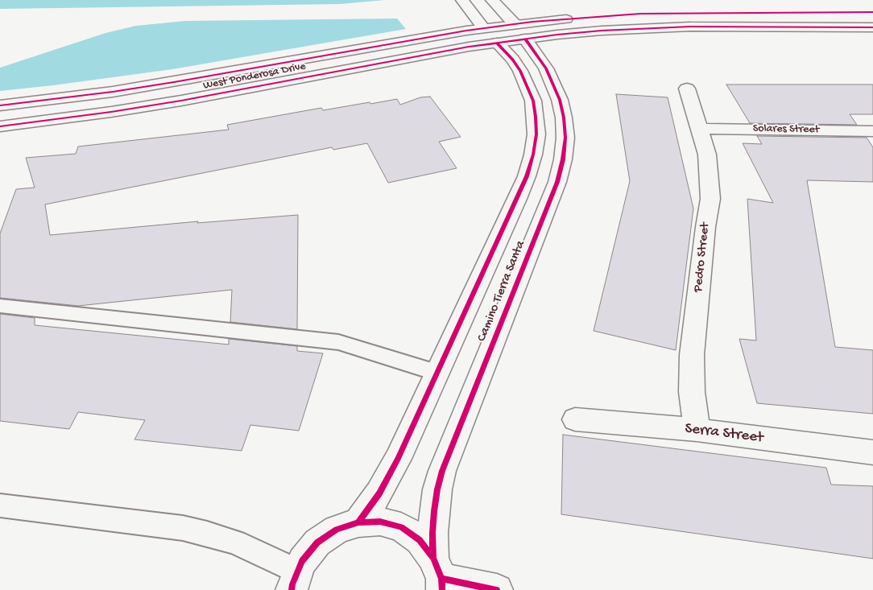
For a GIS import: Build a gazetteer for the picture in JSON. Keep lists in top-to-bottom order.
{
  "streets": {
    "street": [
      "West Ponderosa Drive",
      "Solares Street",
      "Pedro Street",
      "Camino Tierra Santa",
      "Serra Street"
    ]
  },
  "crossings": [
    ["West Ponderosa Drive", "Camino Tierra Santa"],
    ["Solares Street", "Pedro Street"],
    ["Pedro Street", "Serra Street"]
  ]
}
